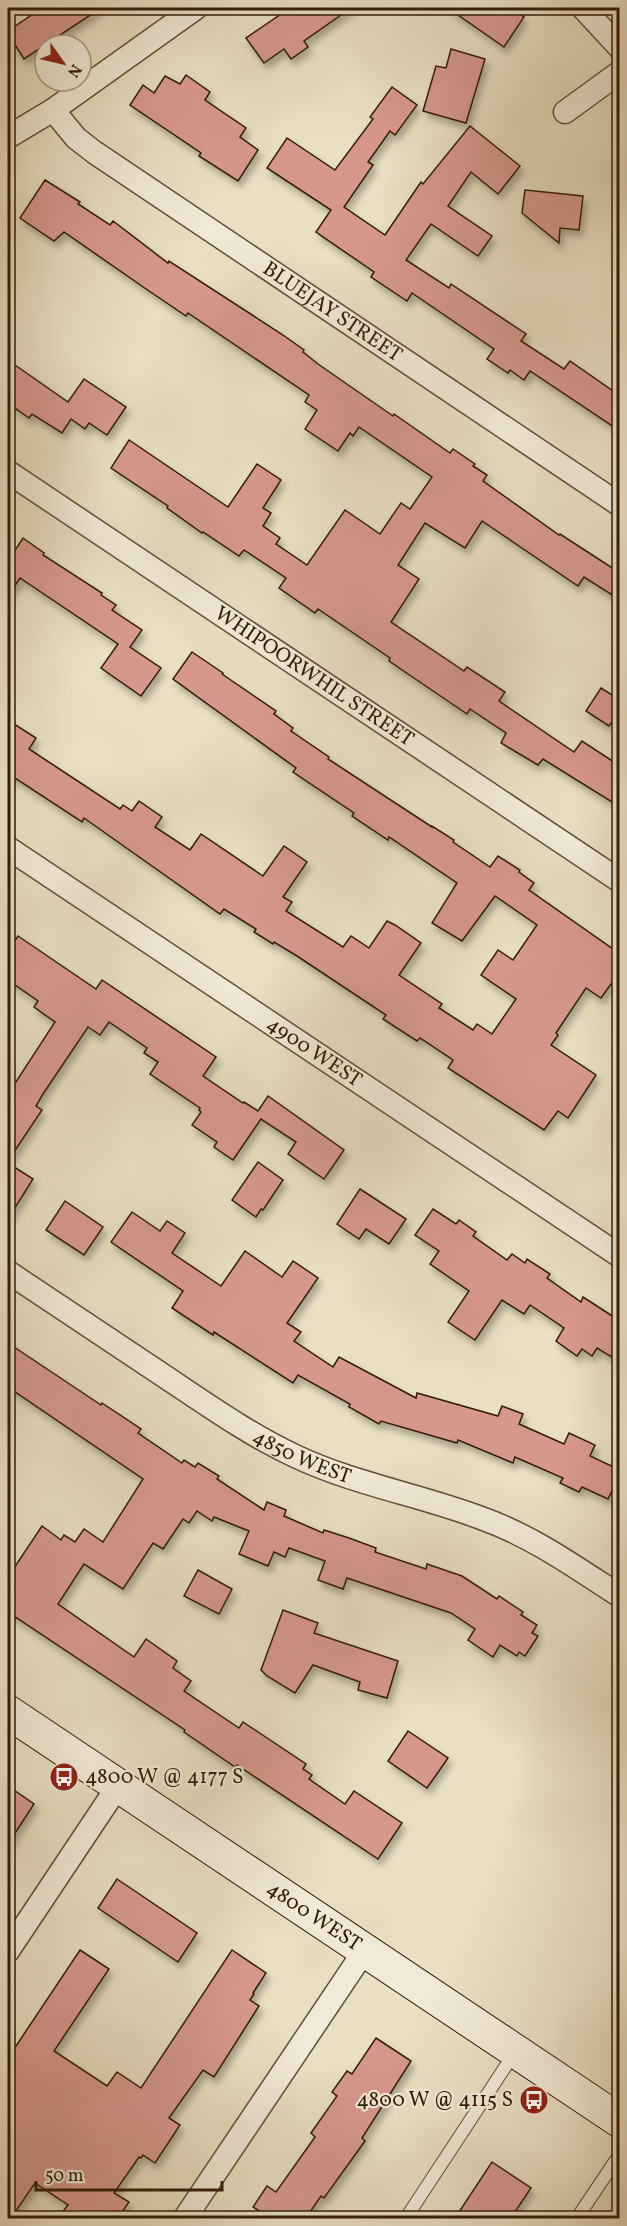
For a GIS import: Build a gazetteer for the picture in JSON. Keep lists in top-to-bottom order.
{
  "streets": {
    "main road": ["4800 WEST"],
    "street": [
      "BLUEJAY STREET",
      "WHIPOORWHIL STREET",
      "4900 WEST",
      "4850 WEST"
    ]
  },
  "places": {
    "bus stop": ["4800 W @ 4177 S", "4800 W @ 4115 S"]
  },
  "scale_bar": "50 m",
  "north": "bottom right"
}
